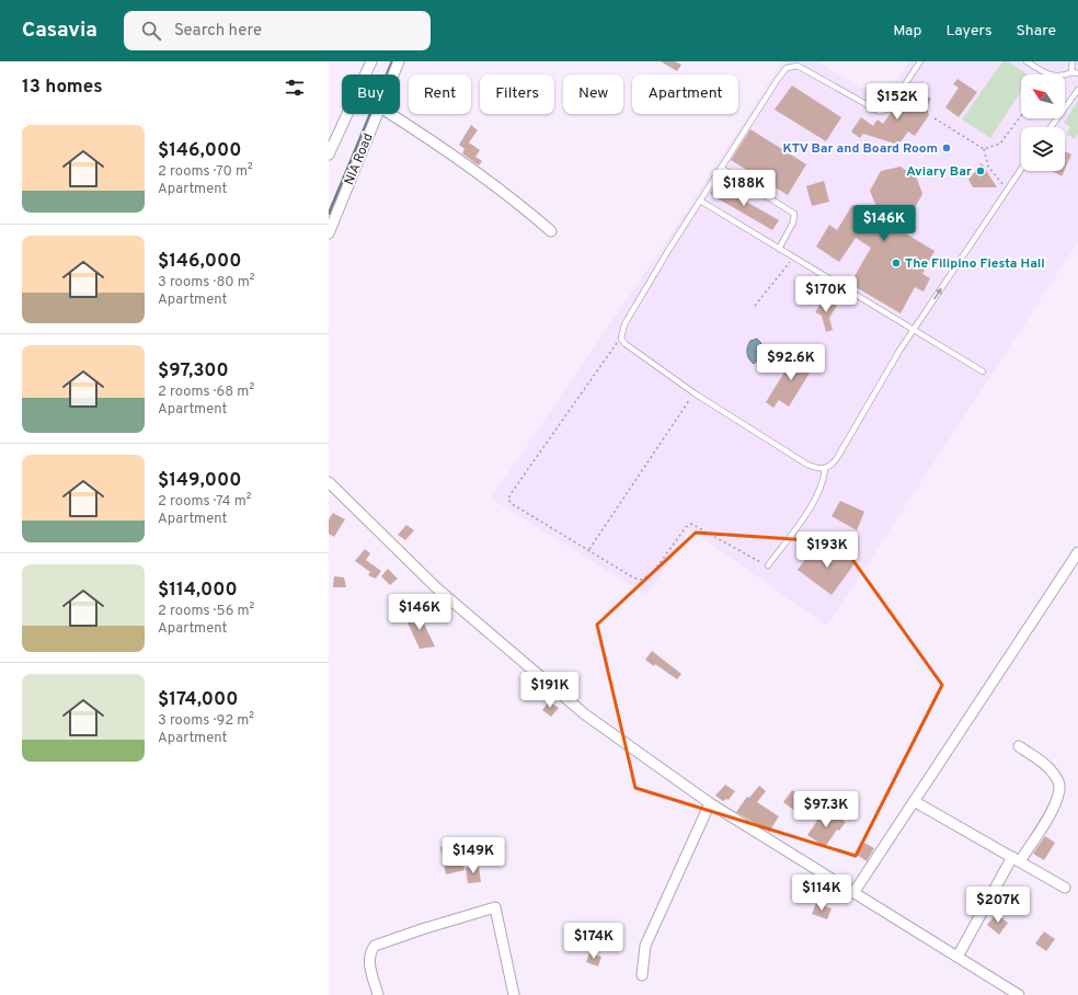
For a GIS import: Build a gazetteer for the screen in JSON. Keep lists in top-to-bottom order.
{
  "streets": {
    "street": ["NIA Road"]
  },
  "places": ["KTV Bar and Board Room", "Aviary Bar", "The Filipino Fiesta Hall"],
  "north": "top left",
  "page": {
    "header": "Casavia",
    "search": "Search here",
    "nav": ["Map", "Layers", "Share"],
    "heading": "13 homes",
    "chip": [
      "Buy",
      "Rent",
      "Filters",
      "New",
      "Apartment"
    ],
    "price": [
      "$152K",
      "$188K",
      "$146K",
      "$170K",
      "$92.6K",
      "$193K",
      "$146K",
      "$191K",
      "$97.3K",
      "$149K",
      "$114K",
      "$207K",
      "$174K"
    ],
    "list": [
      {
        "name": "$146,000",
        "note": "2 rooms · 70 m² · Apartment"
      },
      {
        "name": "$146,000",
        "note": "3 rooms · 80 m² · Apartment"
      },
      {
        "name": "$97,300",
        "note": "2 rooms · 68 m² · Apartment"
      },
      {
        "name": "$149,000",
        "note": "2 rooms · 74 m² · Apartment"
      },
      {
        "name": "$114,000",
        "note": "2 rooms · 56 m² · Apartment"
      },
      {
        "name": "$174,000",
        "note": "3 rooms · 92 m² · Apartment"
      }
    ]
  }
}
